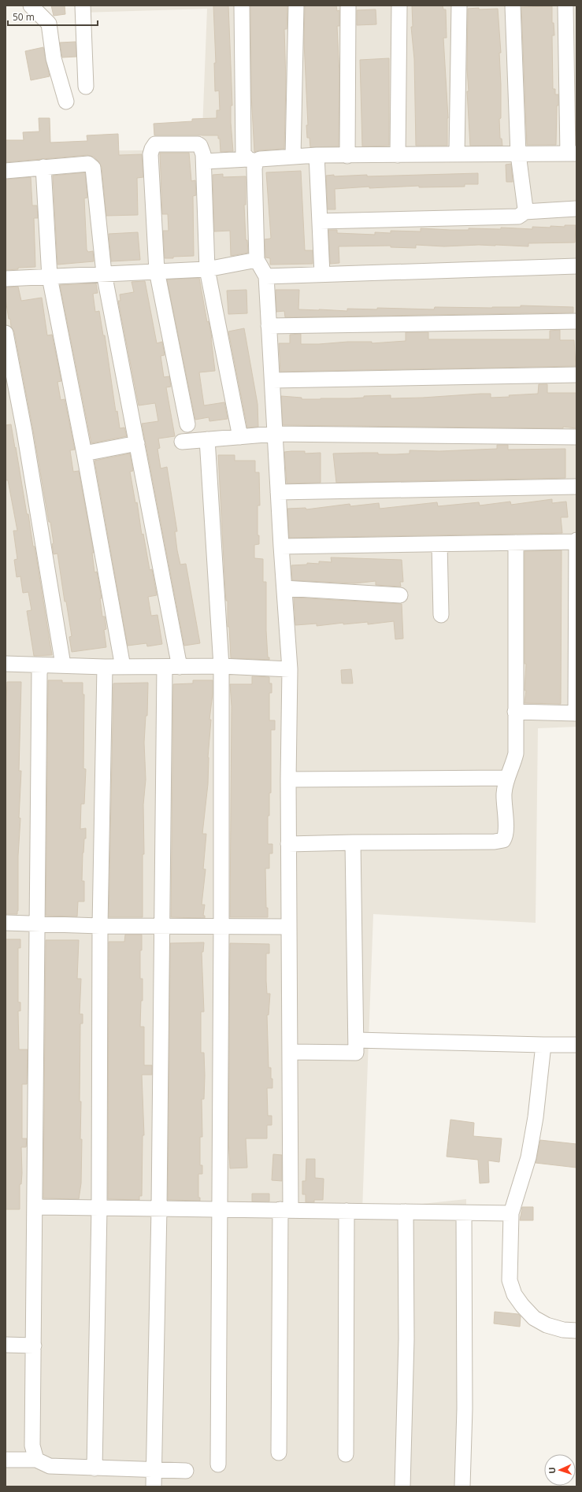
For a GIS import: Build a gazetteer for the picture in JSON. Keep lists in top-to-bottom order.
{
  "scale_bar": "50 m",
  "north": "left"
}
